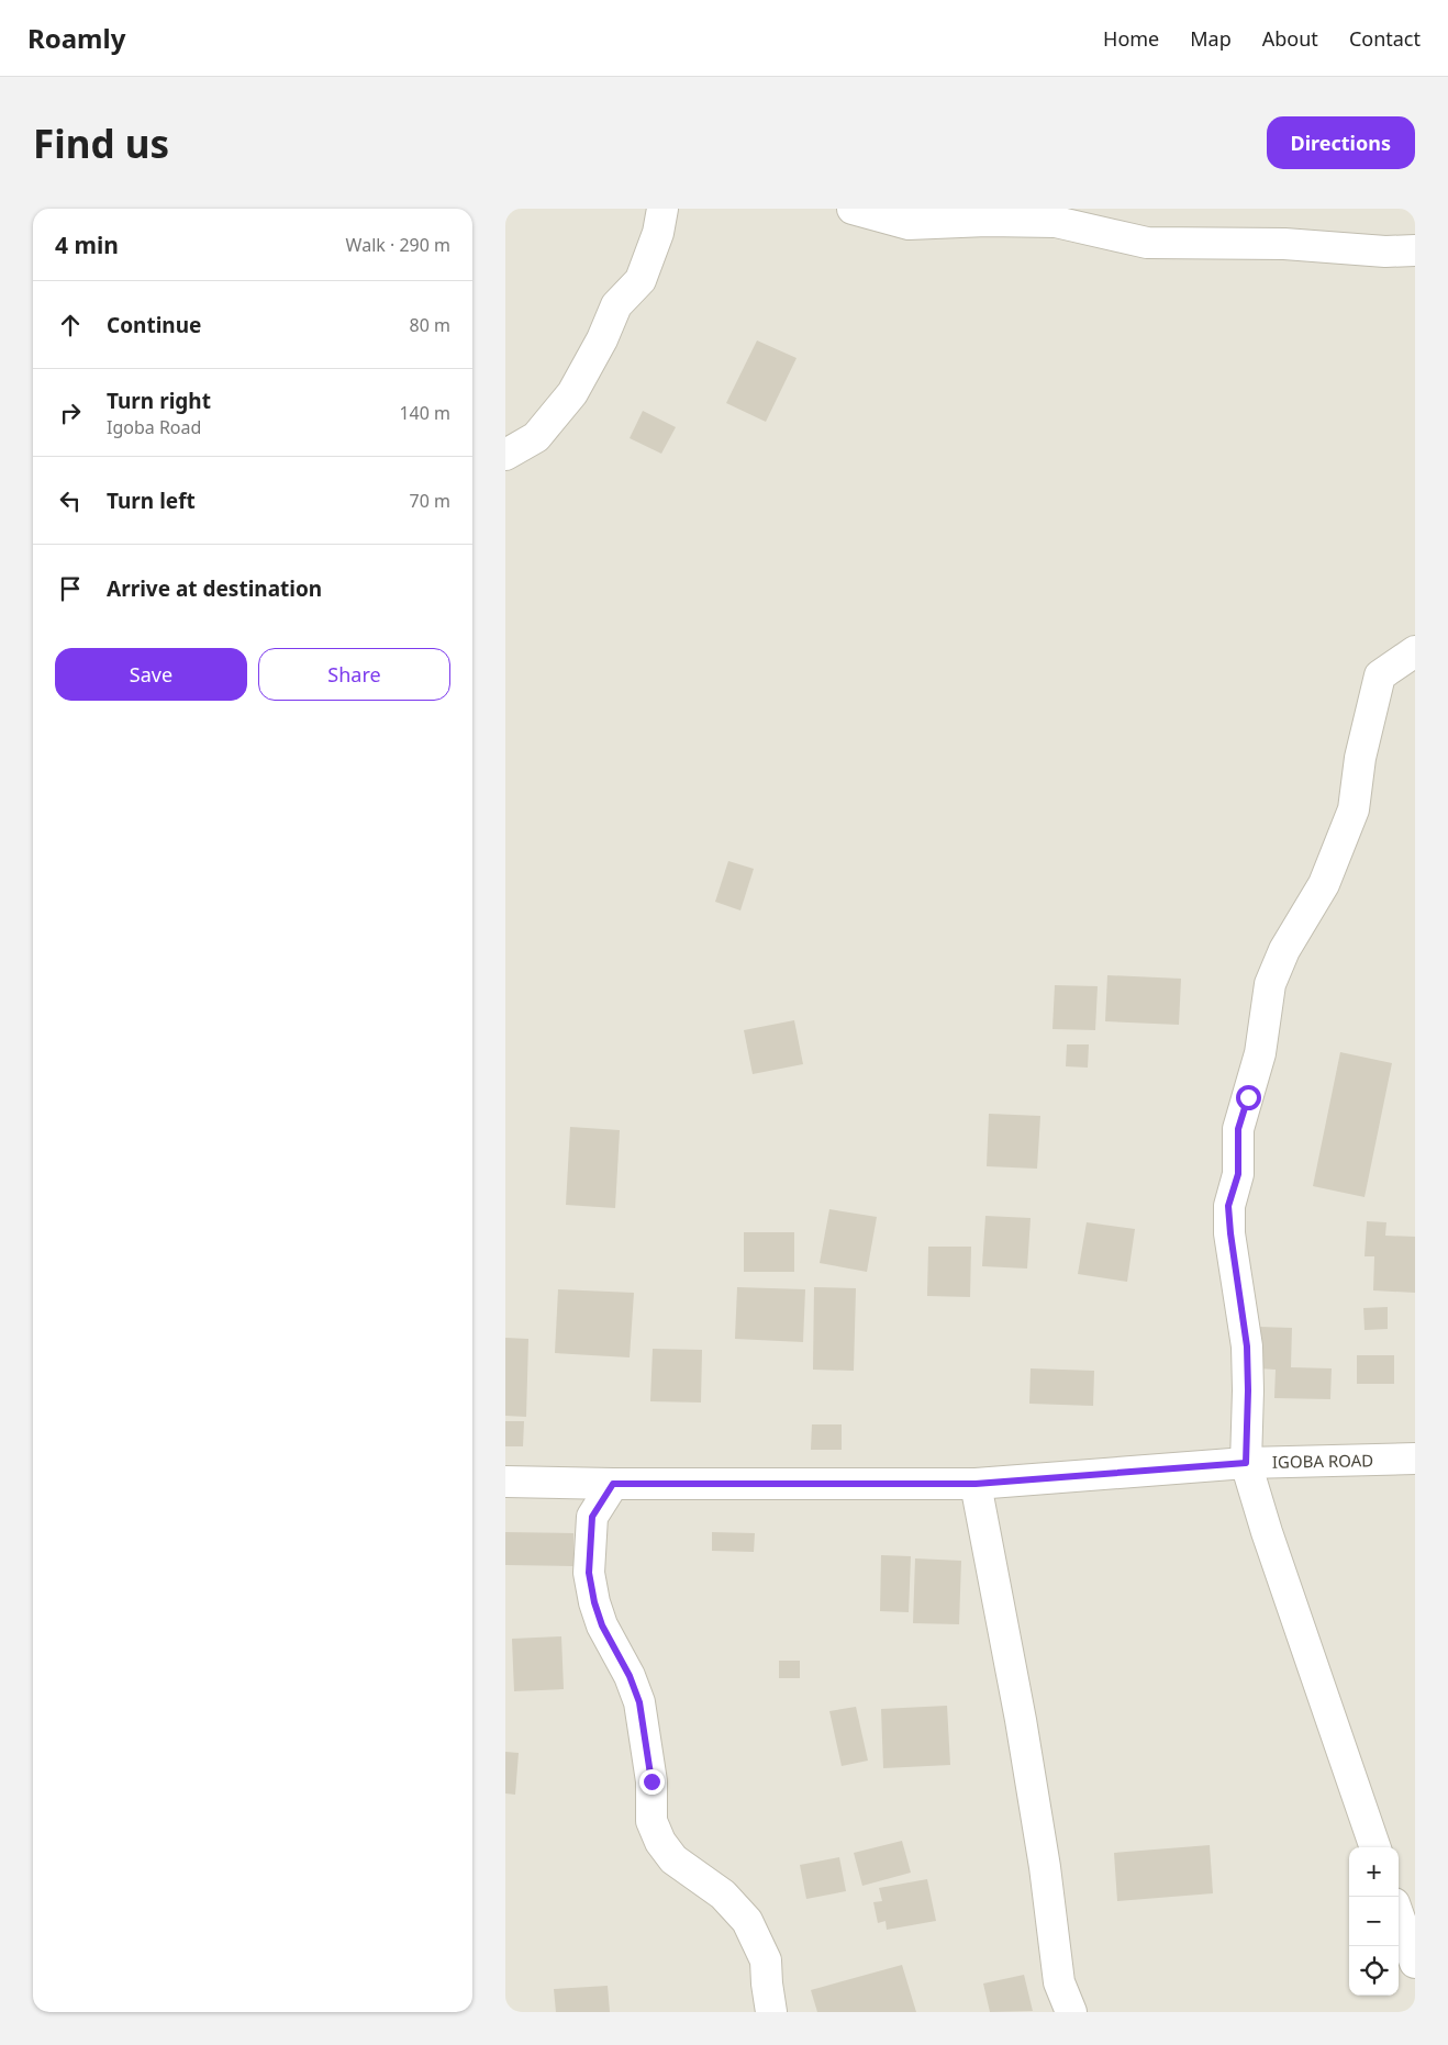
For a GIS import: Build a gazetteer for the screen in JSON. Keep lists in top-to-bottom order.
{
  "streets": {
    "street": ["IGOBA ROAD"]
  },
  "page": {
    "header": "Roamly",
    "nav": [
      "Home",
      "Map",
      "About",
      "Contact"
    ],
    "buttons": [
      "Directions",
      ["Save", "Share"]
    ],
    "title": "Find us",
    "heading": ["4 min", "Walk · 290 m"],
    "list": [
      ["Continue", "80 m"],
      ["Turn right", "Igoba Road", "140 m"],
      ["Turn left", "70 m"],
      "Arrive at destination"
    ],
    "map_buttons": ["+", "−"]
  }
}
